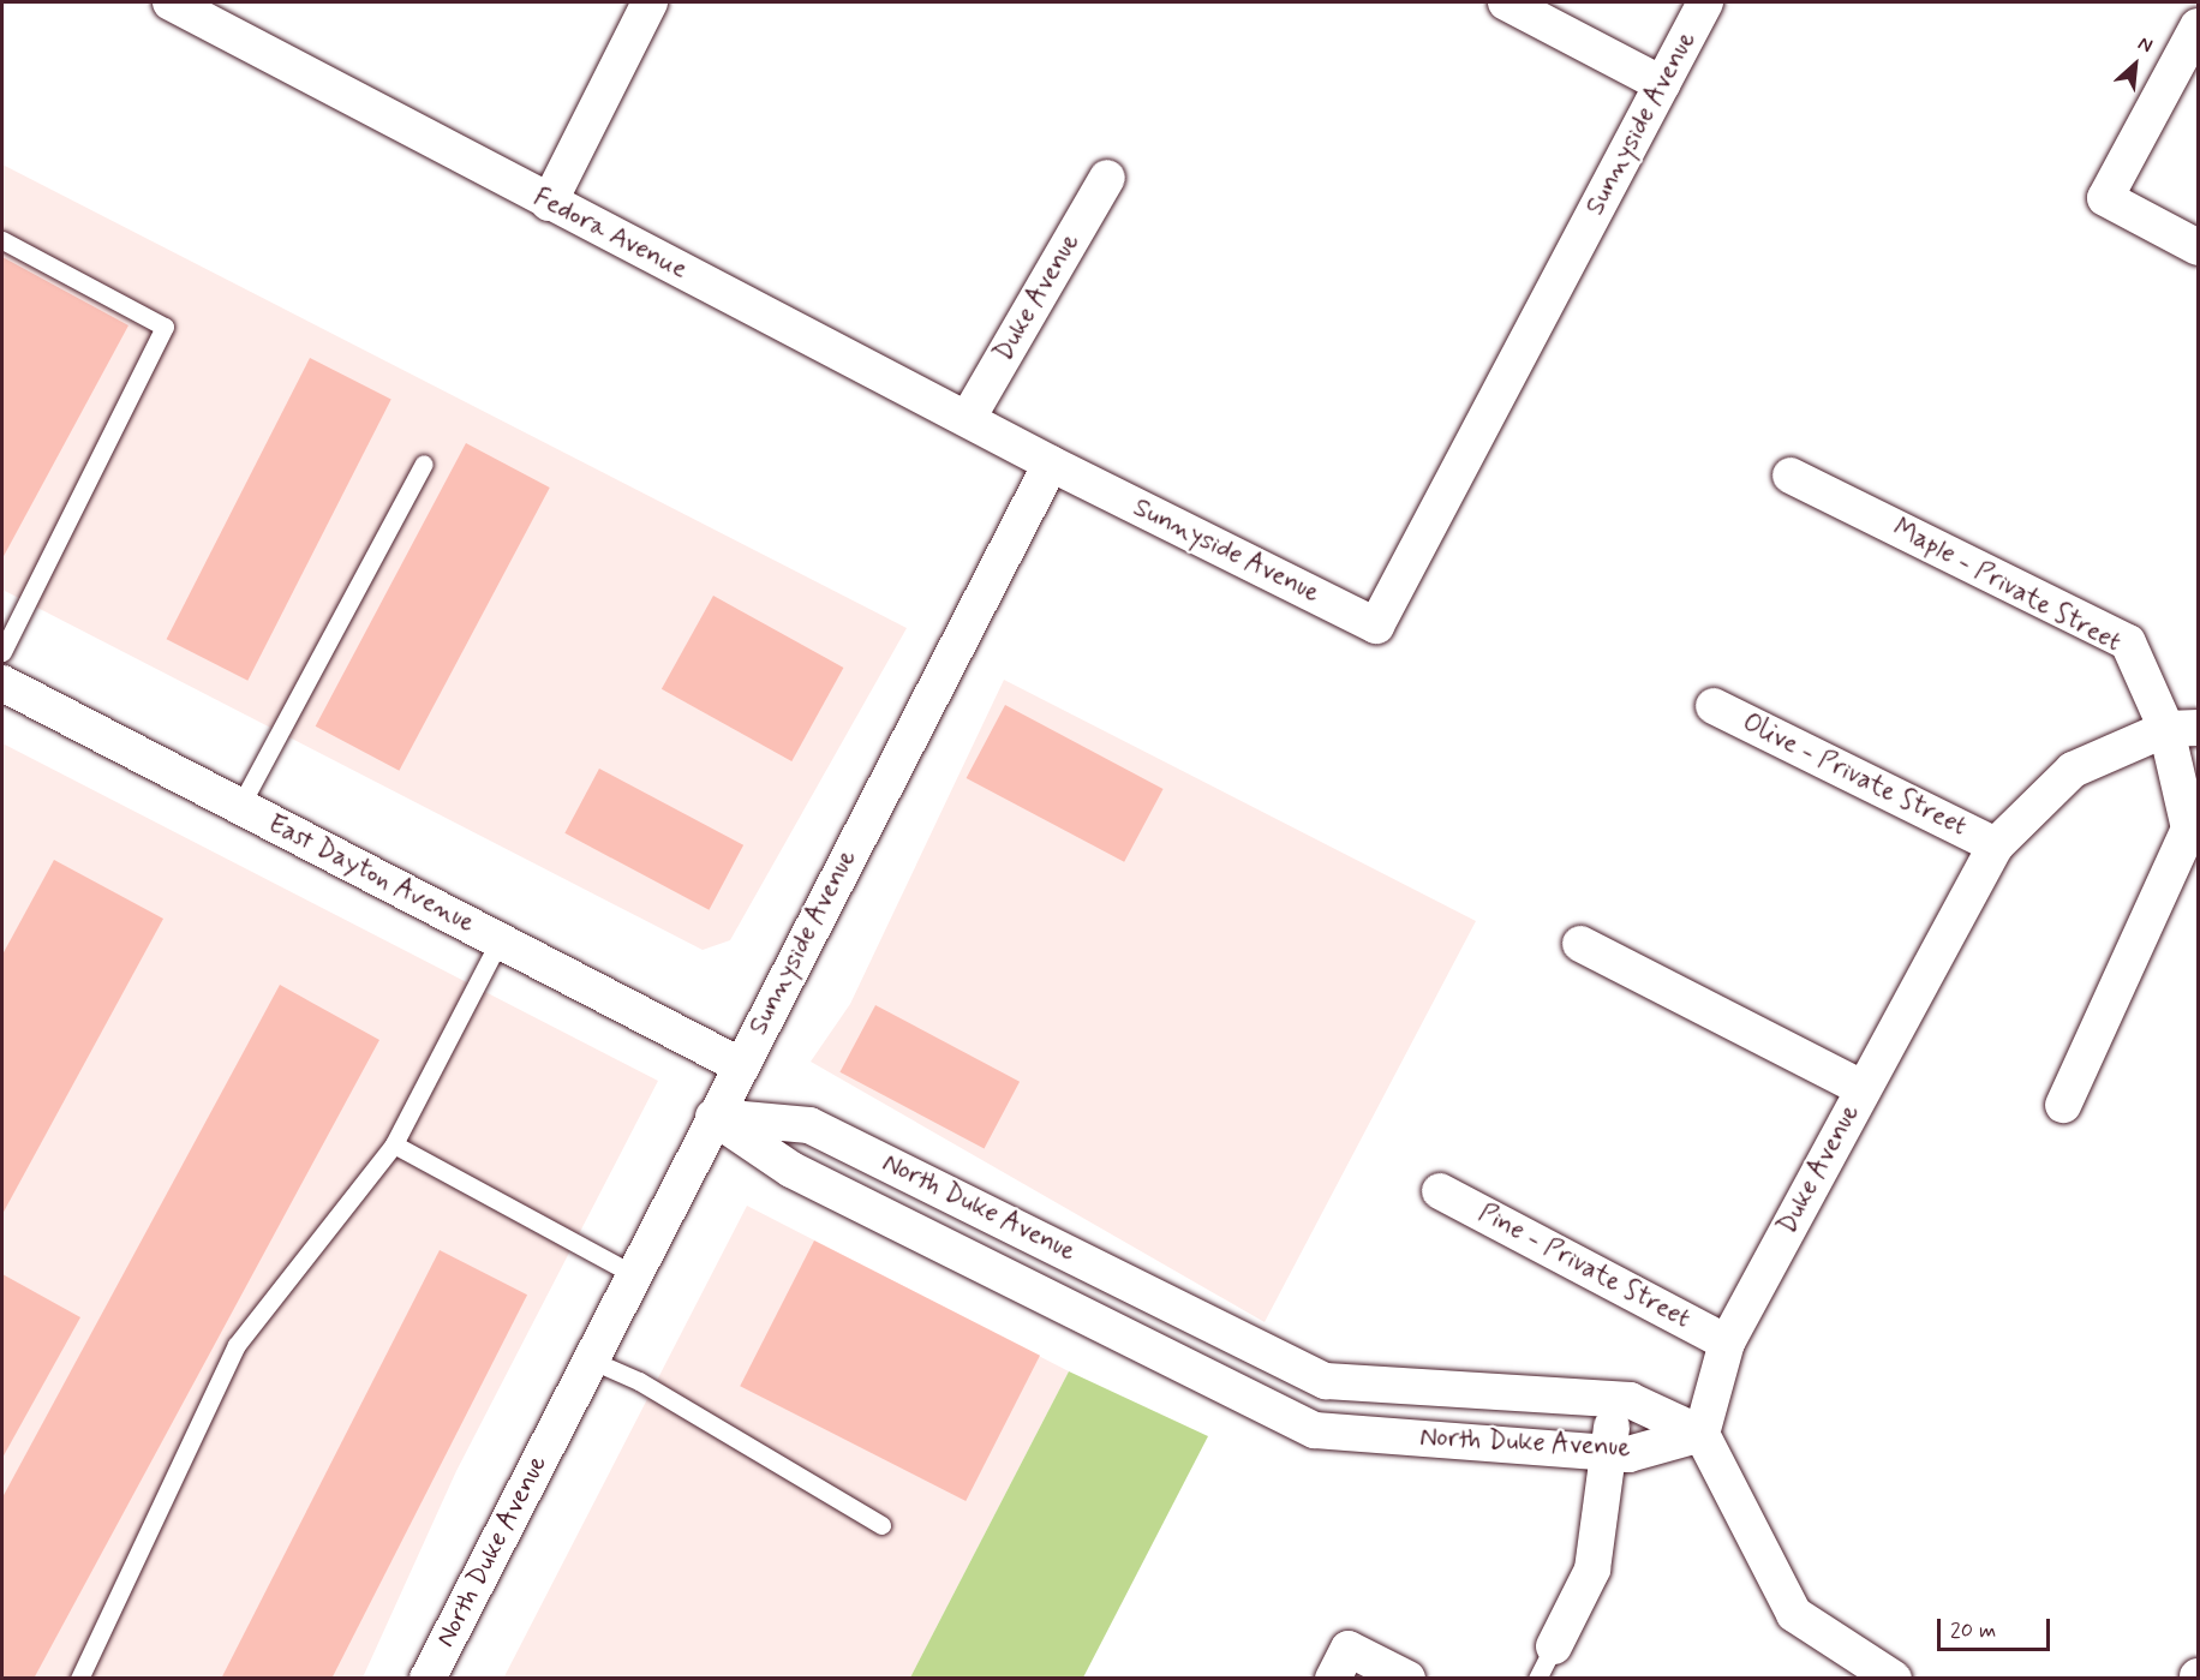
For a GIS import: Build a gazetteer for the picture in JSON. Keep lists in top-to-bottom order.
{
  "streets": {
    "street": [
      "Sunnyside Avenue",
      "Fedora Avenue",
      "Duke Avenue",
      "Maple - Private Street",
      "Olive - Private Street",
      "East Dayton Avenue",
      "North Duke Avenue",
      "Pine - Private Street"
    ]
  },
  "crossings": [
    ["Sunnyside Avenue", "Fedora Avenue"],
    ["Sunnyside Avenue", "East Dayton Avenue"],
    ["Sunnyside Avenue", "North Duke Avenue"],
    ["Fedora Avenue", "Duke Avenue"],
    ["Duke Avenue", "Maple - Private Street"],
    ["Duke Avenue", "Olive - Private Street"],
    ["Duke Avenue", "North Duke Avenue"],
    ["Duke Avenue", "Pine - Private Street"],
    ["East Dayton Avenue", "North Duke Avenue"]
  ],
  "scale_bar": "20 m",
  "north": "top right"
}
